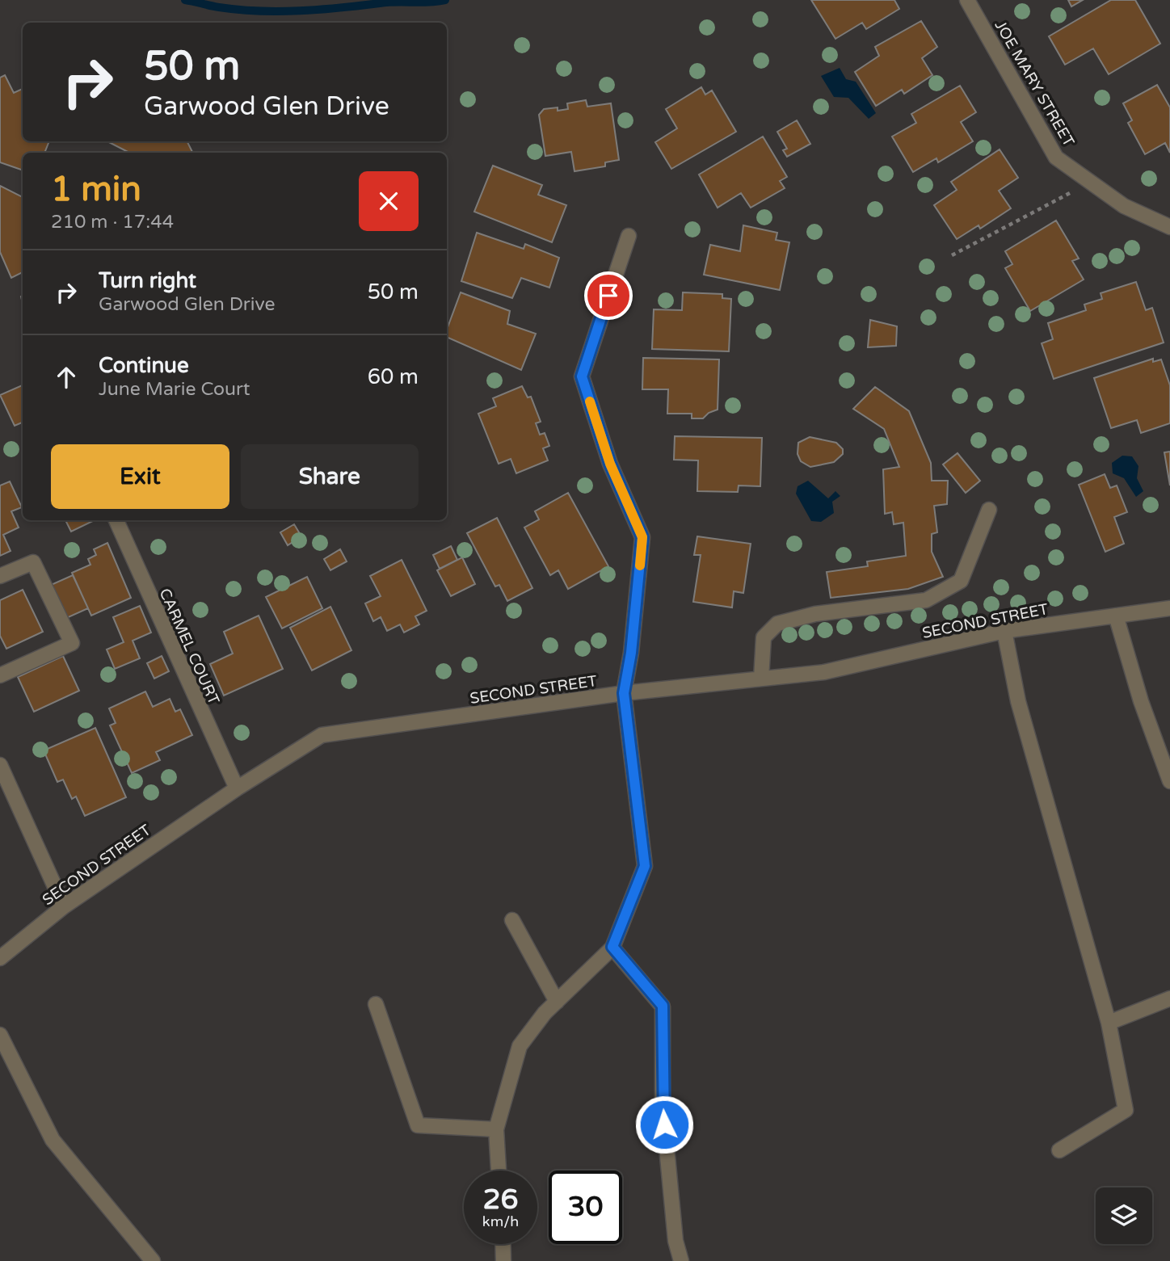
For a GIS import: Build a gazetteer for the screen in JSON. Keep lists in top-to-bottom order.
{
  "streets": {
    "street": ["JOE MARY STREET", "SECOND STREET", "CARMEL COURT"]
  },
  "crossings": [
    ["SECOND STREET", "CARMEL COURT"]
  ],
  "page": {
    "turn": ["50 m", "Garwood Glen Drive"],
    "heading": ["1 min", "210 m · 17:44"],
    "list": [
      {
        "name": "Turn right",
        "note": "Garwood Glen Drive",
        "value": "50 m"
      },
      {
        "name": "Continue",
        "note": "June Marie Court",
        "value": "60 m"
      }
    ],
    "buttons": ["Exit", "Share"],
    "speed": "26 km/h",
    "limit": "30"
  }
}
